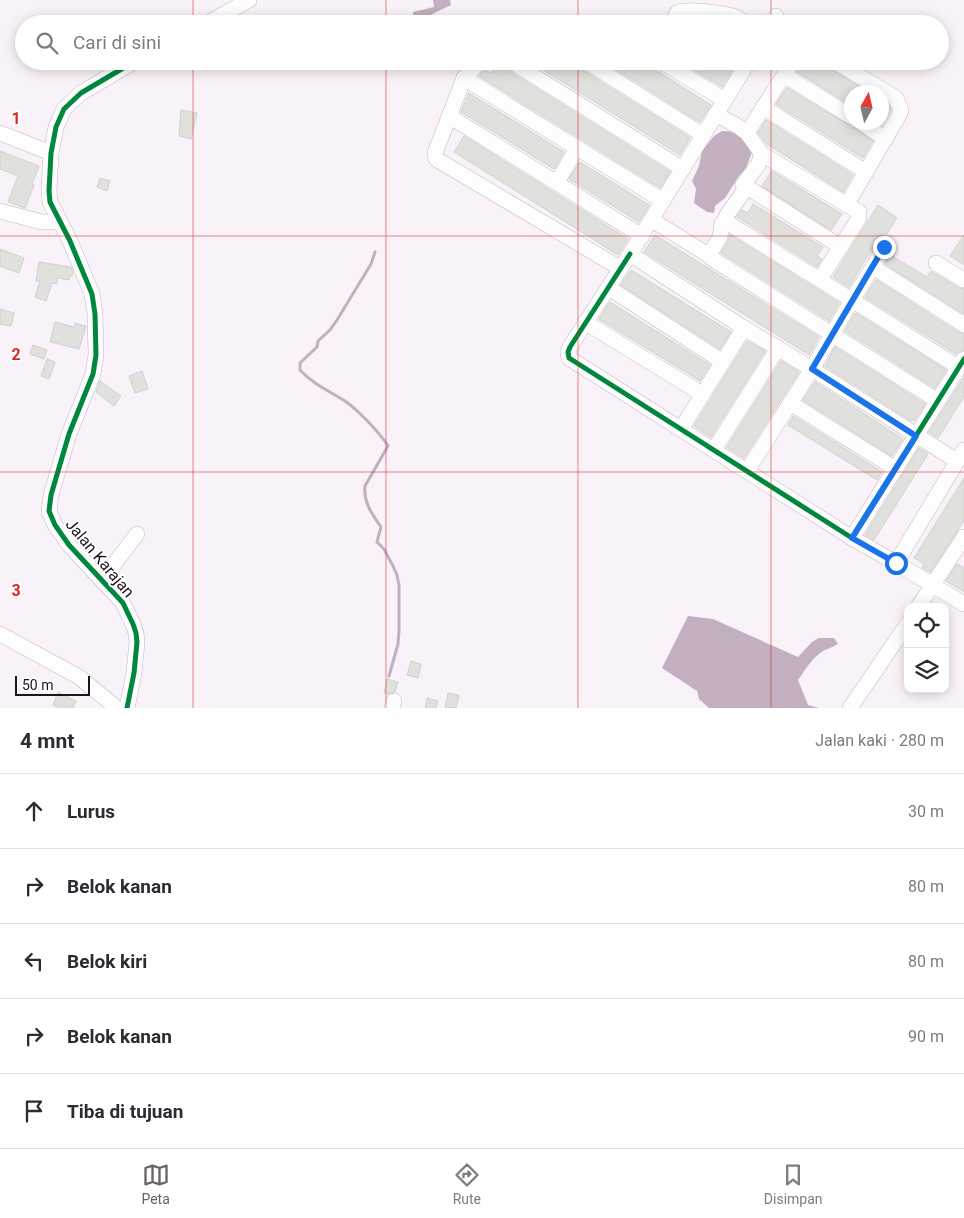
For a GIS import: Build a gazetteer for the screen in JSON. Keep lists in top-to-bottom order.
{
  "streets": {
    "street": ["Jalan Karajan"]
  },
  "scale_bar": "50 m",
  "north": "top",
  "page": {
    "search": "Cari di sini",
    "scale": "50 m",
    "heading": ["4 mnt", "Jalan kaki · 280 m"],
    "list": [
      ["Lurus", "30 m"],
      ["Belok kanan", "80 m"],
      ["Belok kiri", "80 m"],
      ["Belok kanan", "90 m"],
      "Tiba di tujuan"
    ],
    "nav": ["Peta", "Rute", "Disimpan"]
  },
  "grid": {
    "rows": ["1", "2", "3"]
  }
}
